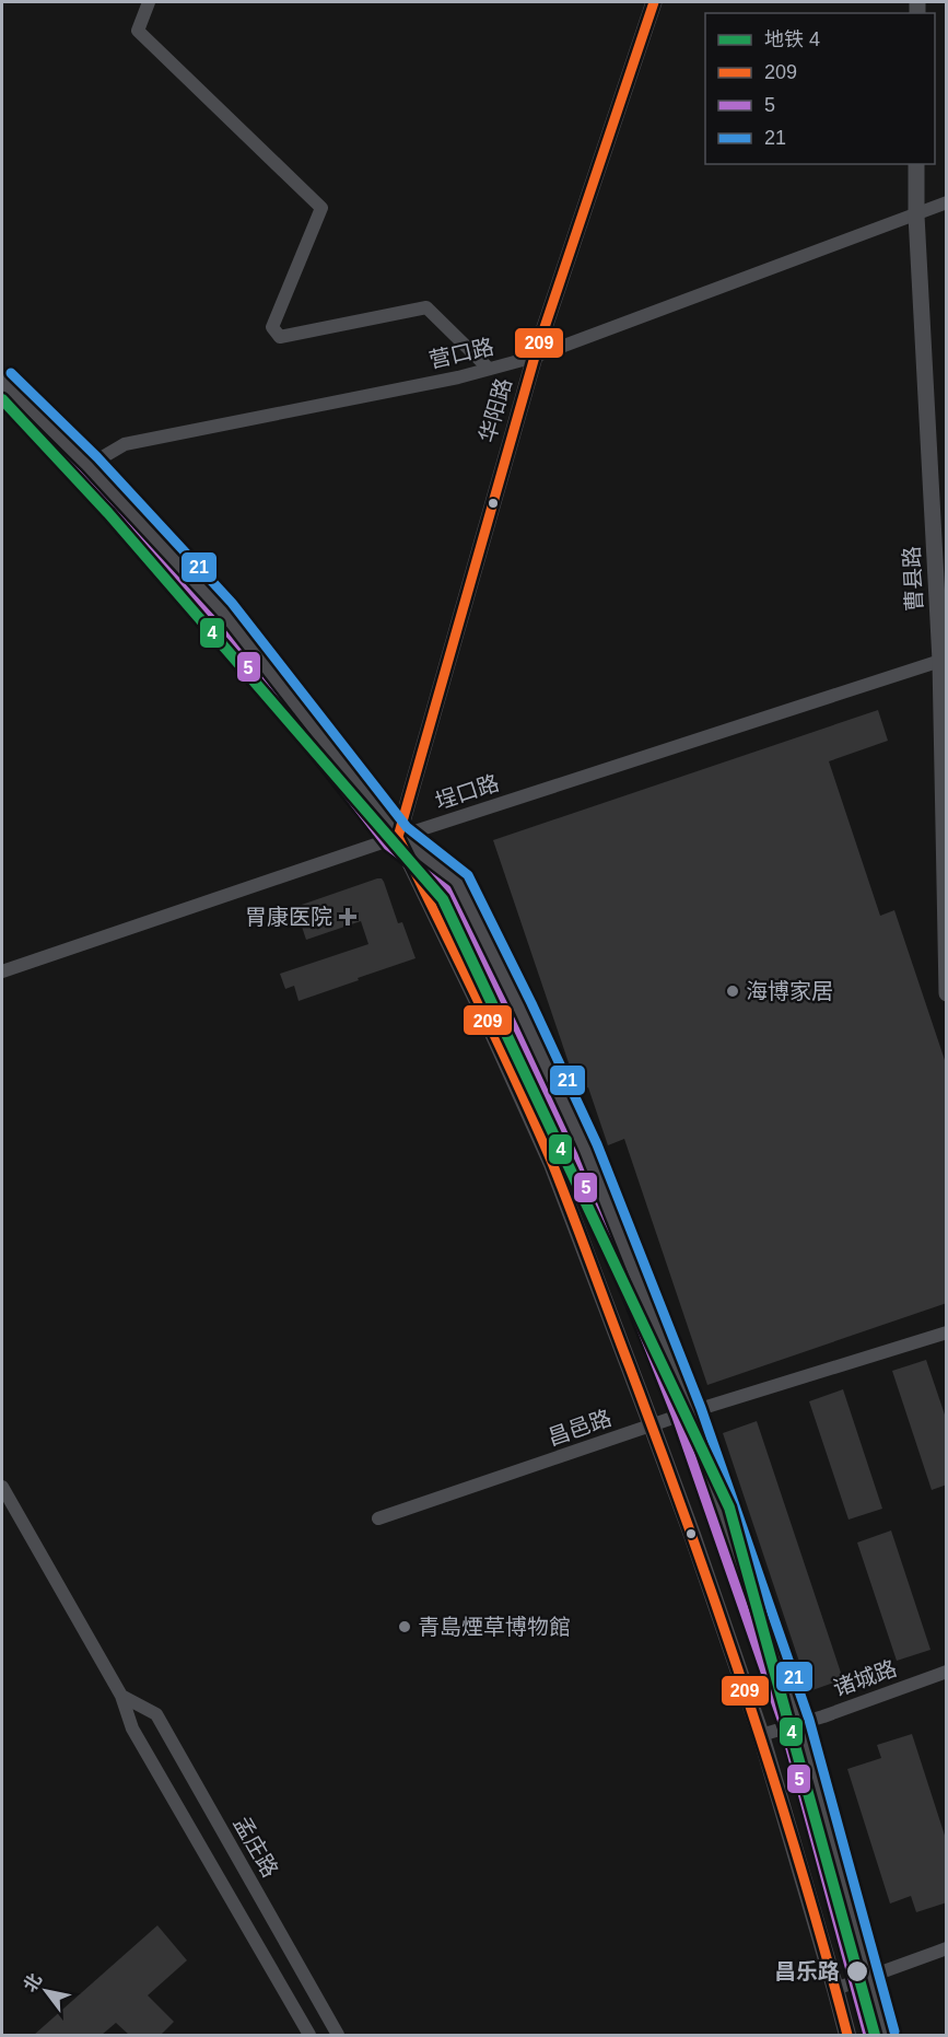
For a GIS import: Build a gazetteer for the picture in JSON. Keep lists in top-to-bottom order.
{
  "streets": {
    "street": [
      "营口路",
      "华阳路",
      "曹县路",
      "埕口路",
      "昌邑路",
      "诸城路",
      "孟庄路"
    ]
  },
  "crossings": [
    ["营口路", "华阳路"],
    ["营口路", "曹县路"],
    ["华阳路", "埕口路"],
    ["曹县路", "埕口路"]
  ],
  "places": {
    "health": ["胃康医院"],
    "other": ["海博家居", "青島煙草博物館", "昌乐路"]
  },
  "lines": [
    "transit line 209",
    "transit line 21",
    "metro line 4",
    "transit line 5"
  ],
  "legend": [
    "地铁 4",
    "209",
    "5",
    "21"
  ],
  "north": "top left"
}
